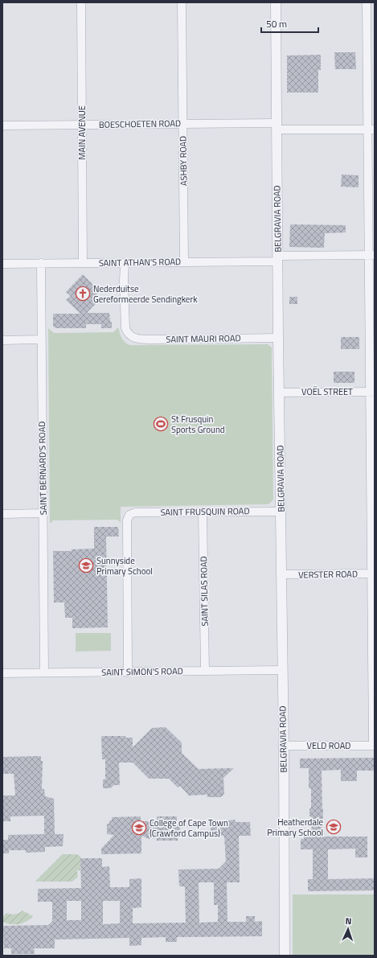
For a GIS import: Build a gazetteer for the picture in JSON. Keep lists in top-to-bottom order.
{
  "streets": {
    "street": [
      "BOESCHOETEN ROAD",
      "MAIN AVENUE",
      "ASHBY ROAD",
      "BELGRAVIA ROAD",
      "SAINT ATHAN'S ROAD",
      "SAINT MAURI ROAD",
      "VOËL STREET",
      "SAINT BERNARD'S ROAD",
      "SAINT FRUSQUIN ROAD",
      "VERSTER ROAD",
      "SAINT SILAS ROAD",
      "SAINT SIMON'S ROAD",
      "VELD ROAD"
    ]
  },
  "crossings": [
    ["BOESCHOETEN ROAD", "MAIN AVENUE"],
    ["BOESCHOETEN ROAD", "ASHBY ROAD"],
    ["BOESCHOETEN ROAD", "BELGRAVIA ROAD"],
    ["MAIN AVENUE", "SAINT ATHAN'S ROAD"],
    ["ASHBY ROAD", "SAINT ATHAN'S ROAD"],
    ["BELGRAVIA ROAD", "SAINT ATHAN'S ROAD"],
    ["BELGRAVIA ROAD", "SAINT MAURI ROAD"],
    ["BELGRAVIA ROAD", "VOËL STREET"],
    ["BELGRAVIA ROAD", "SAINT FRUSQUIN ROAD"],
    ["BELGRAVIA ROAD", "VERSTER ROAD"],
    ["BELGRAVIA ROAD", "SAINT SIMON'S ROAD"],
    ["BELGRAVIA ROAD", "VELD ROAD"],
    ["SAINT ATHAN'S ROAD", "SAINT MAURI ROAD"],
    ["SAINT ATHAN'S ROAD", "SAINT BERNARD'S ROAD"],
    ["SAINT BERNARD'S ROAD", "SAINT SIMON'S ROAD"],
    ["SAINT FRUSQUIN ROAD", "SAINT SILAS ROAD"],
    ["SAINT FRUSQUIN ROAD", "SAINT SIMON'S ROAD"],
    ["SAINT SILAS ROAD", "SAINT SIMON'S ROAD"]
  ],
  "places": {
    "church": ["Nederduitse Gereformeerde Sendingkerk"],
    "sports": ["St Frusquin Sports Ground"],
    "school or university": ["Sunnyside Primary School", "Heatherdale Primary School", "College of Cape Town (Crawford Campus)"]
  },
  "scale_bar": "50 m",
  "north": "top"
}
